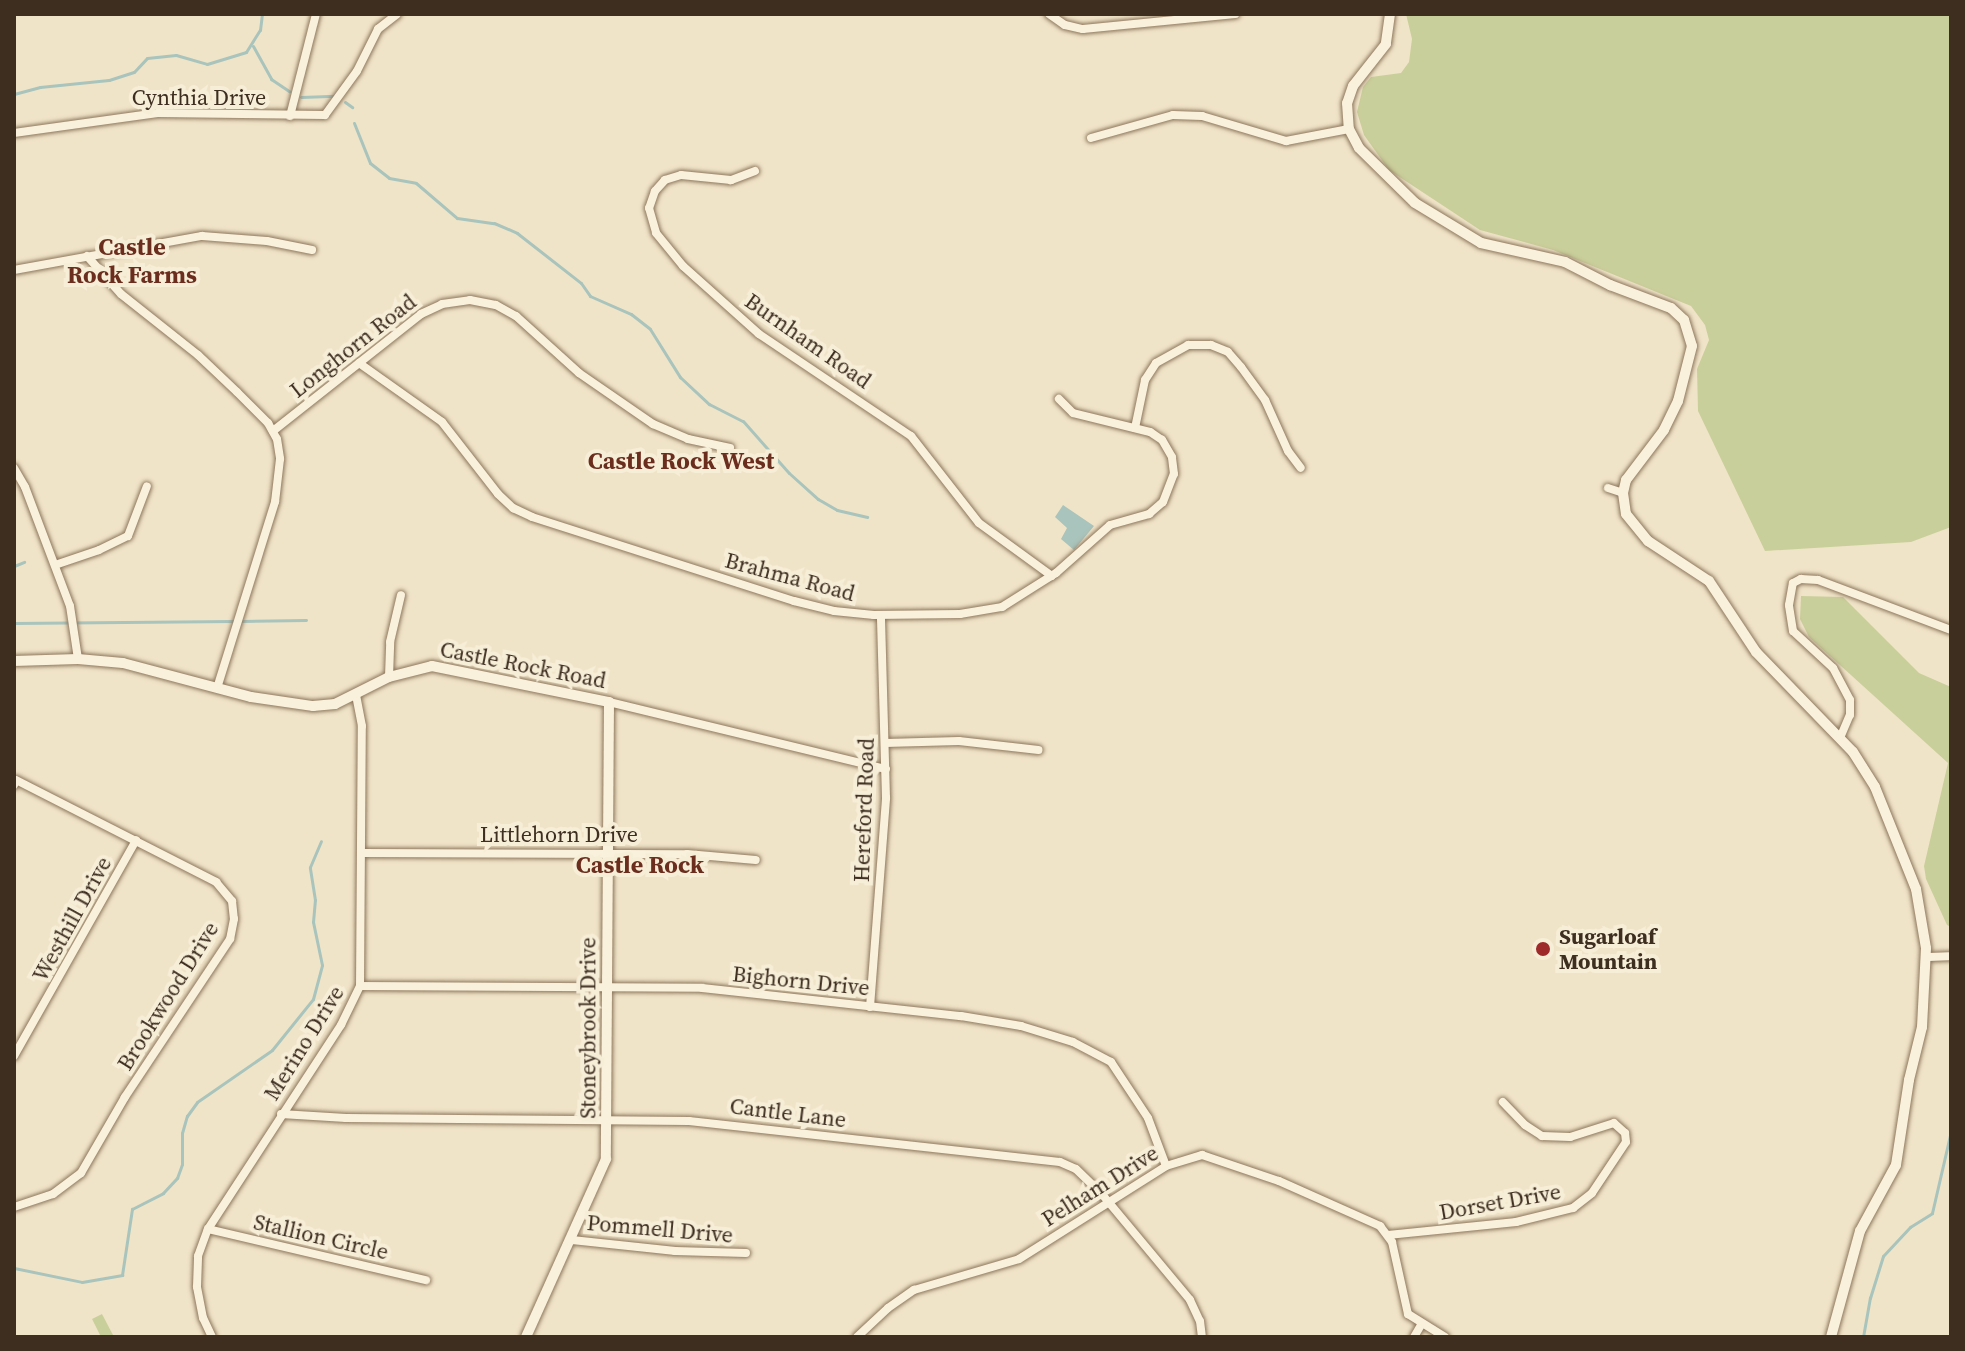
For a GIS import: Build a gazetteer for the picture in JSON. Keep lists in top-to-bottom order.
{
  "streets": {
    "street": [
      "Cynthia Drive",
      "Burnham Road",
      "Longhorn Road",
      "Brahma Road",
      "Castle Rock Road",
      "Hereford Road",
      "Littlehorn Drive",
      "Westhill Drive",
      "Bighorn Drive",
      "Brookwood Drive",
      "Stoneybrook Drive",
      "Merino Drive",
      "Cantle Lane",
      "Pelham Drive",
      "Dorset Drive",
      "Pommell Drive",
      "Stallion Circle"
    ]
  },
  "crossings": [
    ["Burnham Road", "Brahma Road"],
    ["Longhorn Road", "Brahma Road"],
    ["Brahma Road", "Hereford Road"],
    ["Castle Rock Road", "Hereford Road"],
    ["Castle Rock Road", "Stoneybrook Drive"],
    ["Castle Rock Road", "Merino Drive"],
    ["Hereford Road", "Bighorn Drive"],
    ["Littlehorn Drive", "Stoneybrook Drive"],
    ["Littlehorn Drive", "Merino Drive"],
    ["Westhill Drive", "Brookwood Drive"],
    ["Bighorn Drive", "Stoneybrook Drive"],
    ["Bighorn Drive", "Merino Drive"],
    ["Bighorn Drive", "Pelham Drive"],
    ["Stoneybrook Drive", "Cantle Lane"],
    ["Stoneybrook Drive", "Pommell Drive"],
    ["Merino Drive", "Cantle Lane"],
    ["Merino Drive", "Stallion Circle"],
    ["Cantle Lane", "Pelham Drive"],
    ["Pelham Drive", "Dorset Drive"]
  ],
  "districts": ["Castle Rock Farms", "Castle Rock West", "Castle Rock"],
  "places": ["Sugarloaf Mountain"]
}
